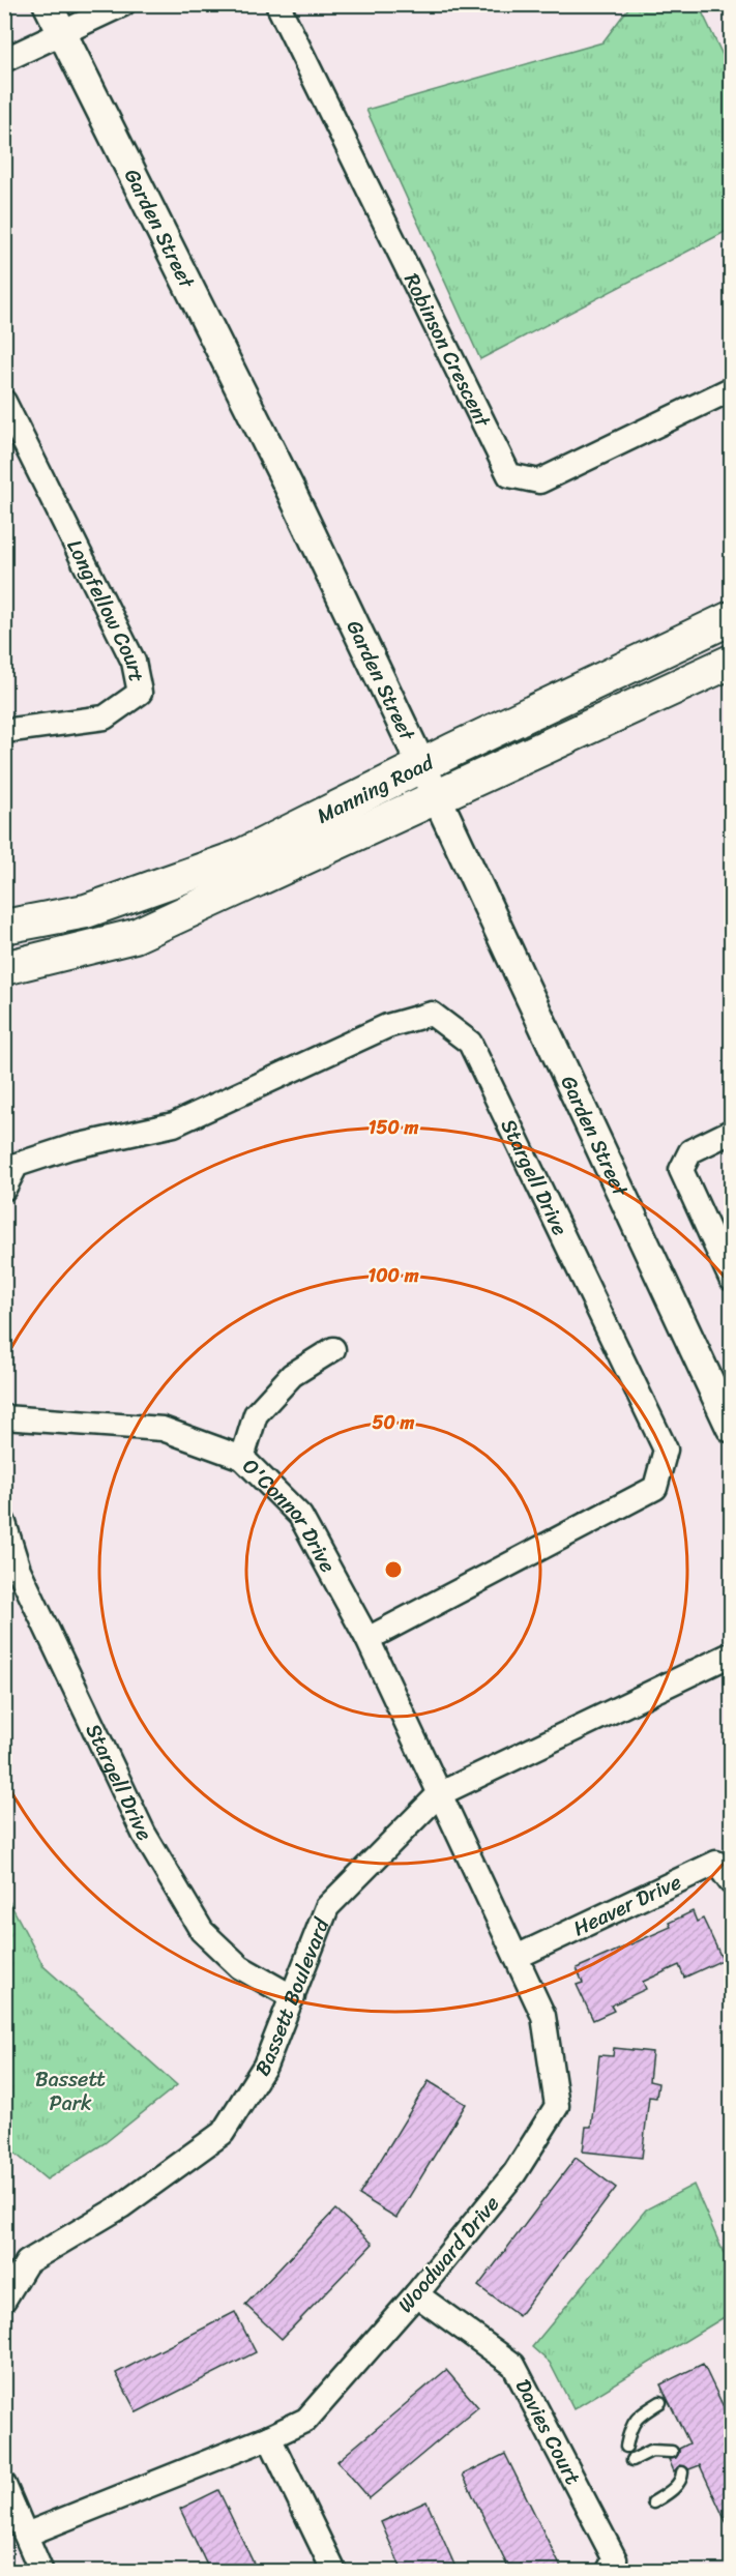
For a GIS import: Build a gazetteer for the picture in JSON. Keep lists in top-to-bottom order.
{
  "streets": {
    "main road": ["Manning Road"],
    "street": [
      "Garden Street",
      "Robinson Crescent",
      "Longfellow Court",
      "Stargell Drive",
      "O'Connor Drive",
      "Heaver Drive",
      "Bassett Boulevard",
      "Woodward Drive",
      "Davies Court"
    ]
  },
  "crossings": [
    ["Garden Street", "Manning Road"],
    ["Stargell Drive", "O'Connor Drive"],
    ["Stargell Drive", "Bassett Boulevard"],
    ["O'Connor Drive", "Bassett Boulevard"],
    ["O'Connor Drive", "Woodward Drive"],
    ["Heaver Drive", "Woodward Drive"],
    ["Bassett Boulevard", "Woodward Drive"],
    ["Woodward Drive", "Davies Court"]
  ],
  "parks": ["Bassett Park"],
  "rings": ["150 m", "100 m", "50 m"]
}
